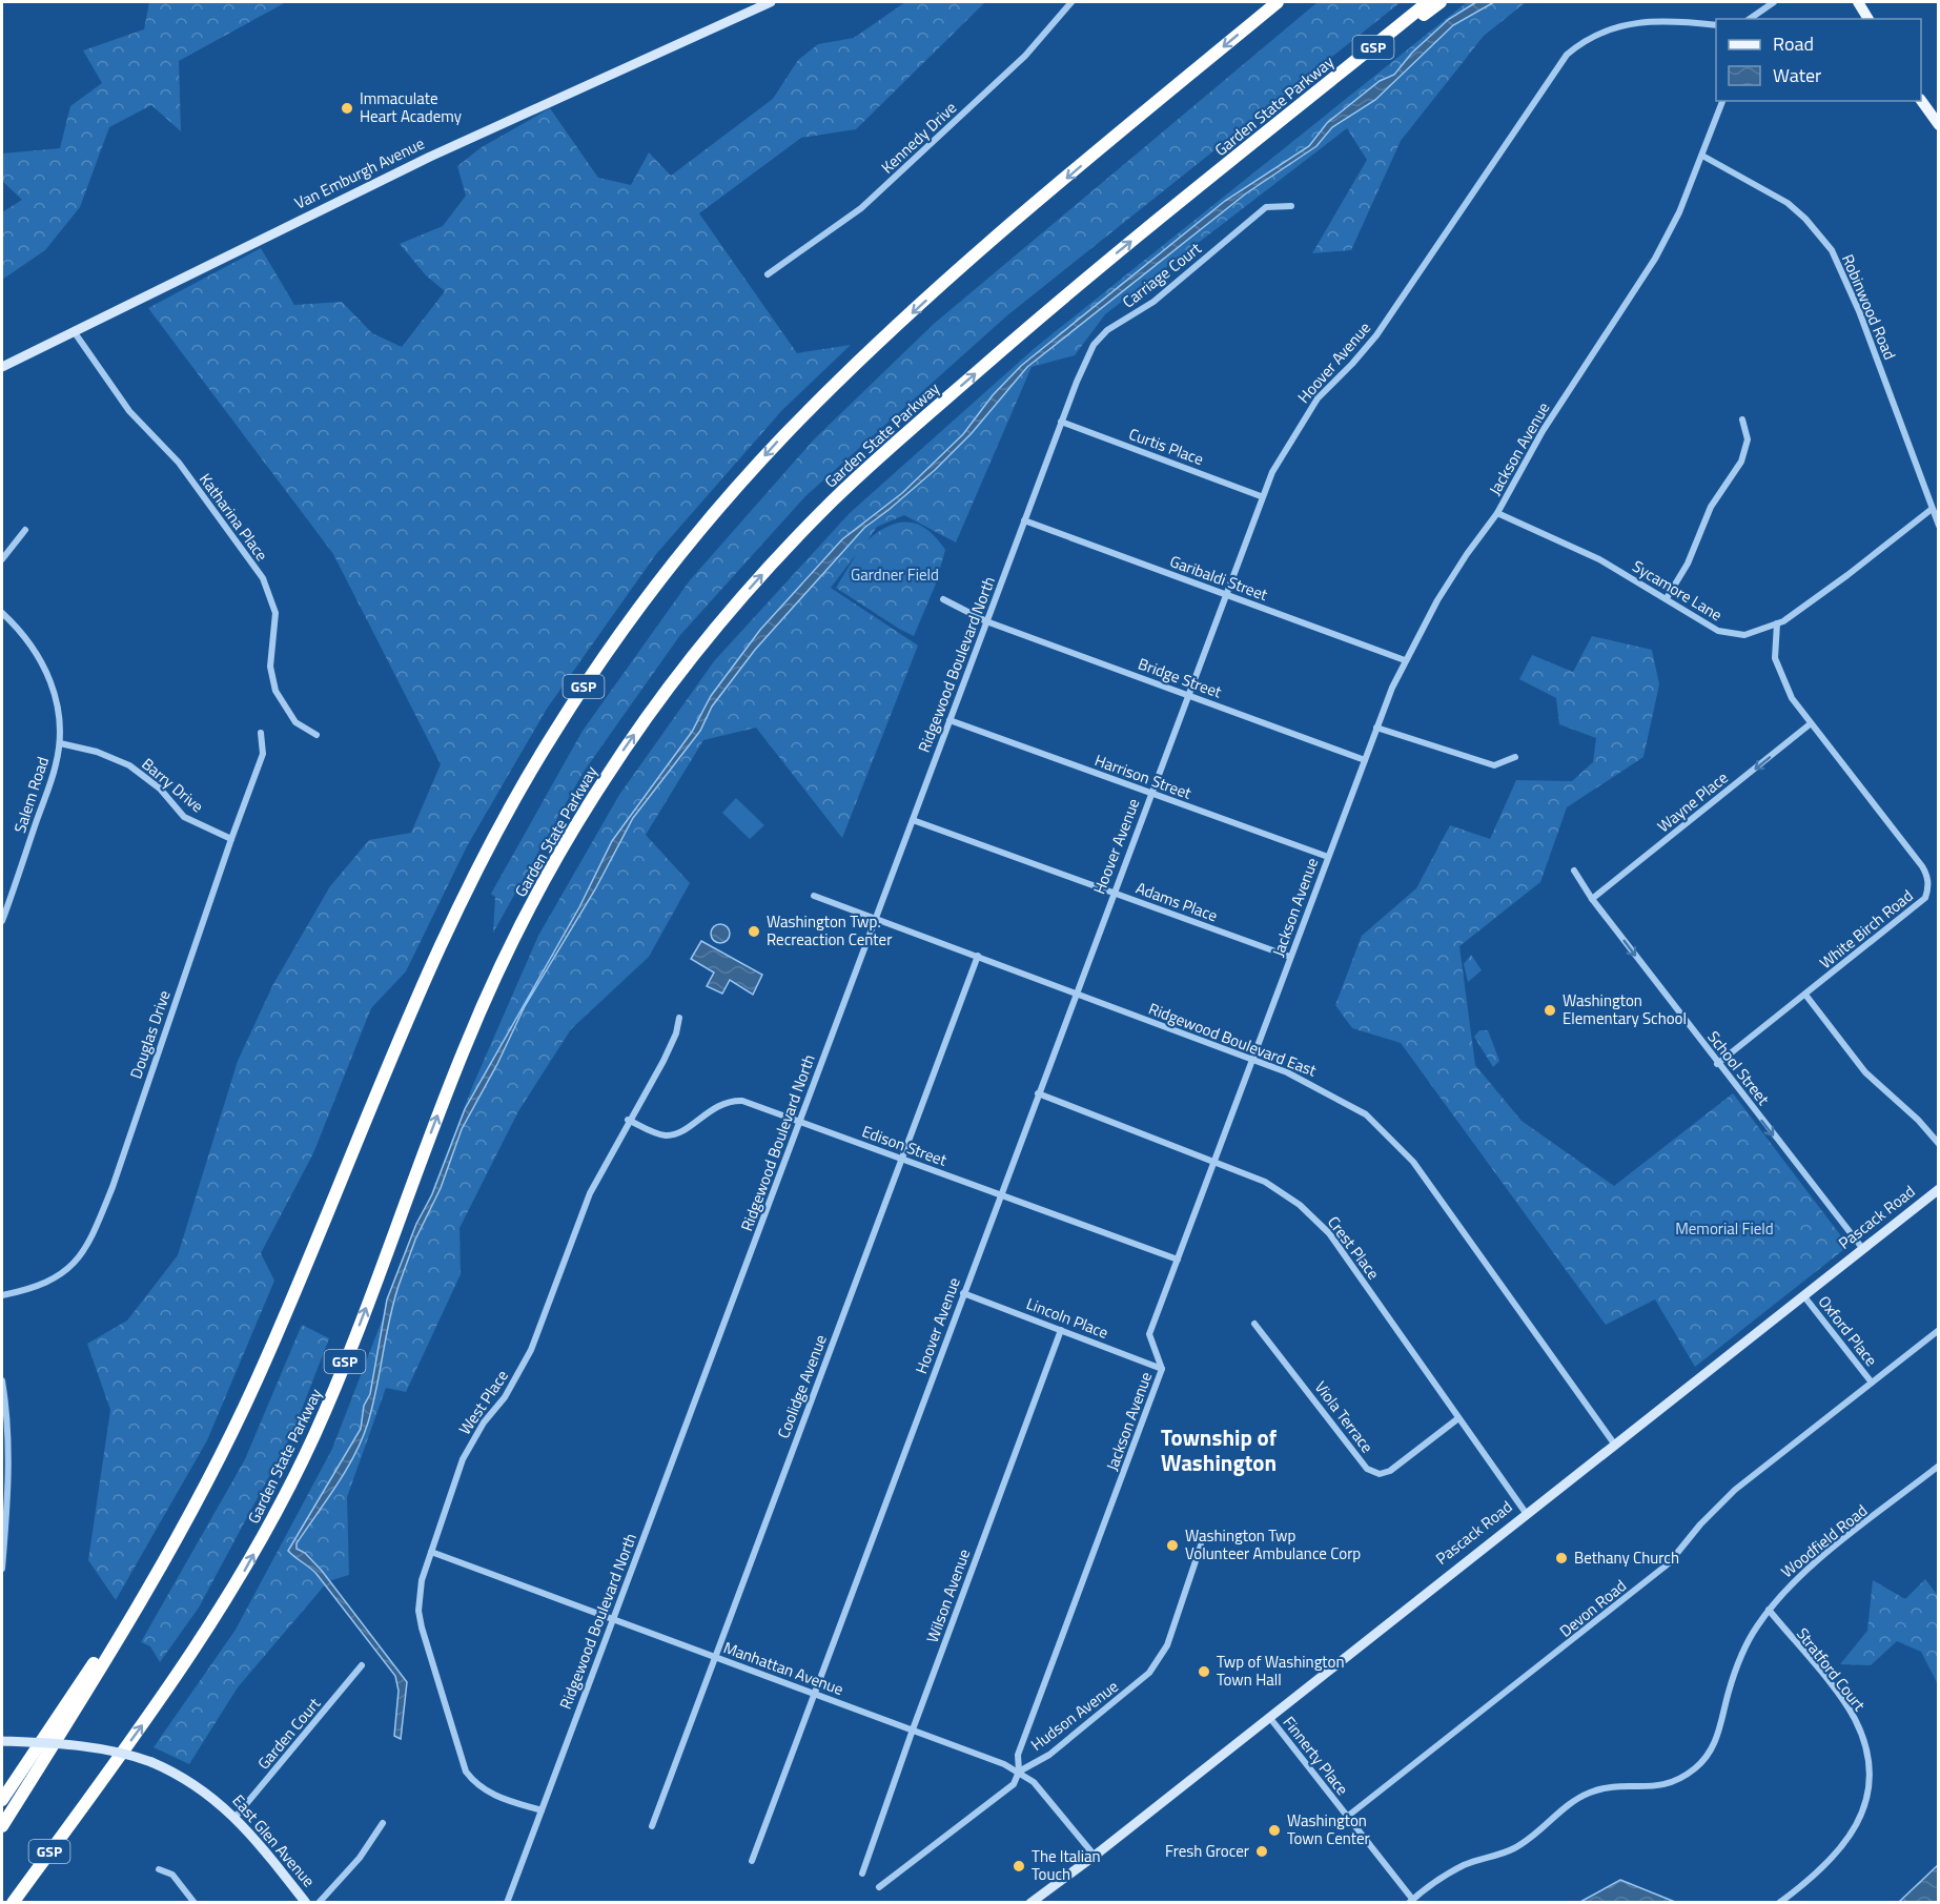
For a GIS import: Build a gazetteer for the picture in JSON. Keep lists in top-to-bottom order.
{
  "streets": {
    "highway": ["GSP", "Garden State Parkway"],
    "street": [
      "Kennedy Drive",
      "Van Emburgh Avenue",
      "Carriage Court",
      "Robinwood Road",
      "Hoover Avenue",
      "Curtis Place",
      "Jackson Avenue",
      "Katharina Place",
      "Garibaldi Street",
      "Sycamore Lane",
      "Ridgewood Boulevard North",
      "Bridge Street",
      "Harrison Street",
      "Barry Drive",
      "Salem Road",
      "Wayne Place",
      "Adams Place",
      "White Birch Road",
      "Douglas Drive",
      "Ridgewood Boulevard East",
      "School Street",
      "Edison Street",
      "Pascack Road",
      "Crest Place",
      "Lincoln Place",
      "Oxford Place",
      "Coolidge Avenue",
      "West Place",
      "Viola Terrace",
      "Woodfield Road",
      "Wilson Avenue",
      "Devon Road",
      "Manhattan Avenue",
      "Stratford Court",
      "Hudson Avenue",
      "Garden Court",
      "Finnerty Place",
      "East Glen Avenue"
    ]
  },
  "crossings": [
    ["Van Emburgh Avenue", "Katharina Place"],
    ["Carriage Court", "Ridgewood Boulevard North"],
    ["Robinwood Road", "Jackson Avenue"],
    ["Robinwood Road", "Sycamore Lane"],
    ["Hoover Avenue", "Curtis Place"],
    ["Hoover Avenue", "Garibaldi Street"],
    ["Hoover Avenue", "Bridge Street"],
    ["Hoover Avenue", "Harrison Street"],
    ["Hoover Avenue", "Adams Place"],
    ["Hoover Avenue", "Ridgewood Boulevard East"],
    ["Hoover Avenue", "Edison Street"],
    ["Hoover Avenue", "Crest Place"],
    ["Hoover Avenue", "Lincoln Place"],
    ["Hoover Avenue", "Manhattan Avenue"],
    ["Curtis Place", "Ridgewood Boulevard North"],
    ["Jackson Avenue", "Garibaldi Street"],
    ["Jackson Avenue", "Sycamore Lane"],
    ["Jackson Avenue", "Bridge Street"],
    ["Jackson Avenue", "Harrison Street"],
    ["Jackson Avenue", "Adams Place"],
    ["Jackson Avenue", "Ridgewood Boulevard East"],
    ["Jackson Avenue", "Edison Street"],
    ["Jackson Avenue", "Crest Place"],
    ["Jackson Avenue", "Lincoln Place"],
    ["Jackson Avenue", "Manhattan Avenue"],
    ["Jackson Avenue", "Hudson Avenue"],
    ["Garibaldi Street", "Ridgewood Boulevard North"],
    ["Sycamore Lane", "White Birch Road"],
    ["Ridgewood Boulevard North", "Bridge Street"],
    ["Ridgewood Boulevard North", "Harrison Street"],
    ["Ridgewood Boulevard North", "Adams Place"],
    ["Ridgewood Boulevard North", "Ridgewood Boulevard East"],
    ["Ridgewood Boulevard North", "Edison Street"],
    ["Ridgewood Boulevard North", "West Place"],
    ["Ridgewood Boulevard North", "Manhattan Avenue"],
    ["Barry Drive", "Salem Road"],
    ["Barry Drive", "Douglas Drive"],
    ["Wayne Place", "White Birch Road"],
    ["Wayne Place", "School Street"],
    ["White Birch Road", "School Street"],
    ["Ridgewood Boulevard East", "Pascack Road"],
    ["Ridgewood Boulevard East", "Coolidge Avenue"],
    ["School Street", "Pascack Road"],
    ["Edison Street", "Coolidge Avenue"],
    ["Edison Street", "West Place"],
    ["Pascack Road", "Crest Place"],
    ["Pascack Road", "Oxford Place"],
    ["Pascack Road", "Manhattan Avenue"],
    ["Pascack Road", "Finnerty Place"],
    ["Crest Place", "Viola Terrace"],
    ["Lincoln Place", "Wilson Avenue"],
    ["Oxford Place", "Devon Road"],
    ["Coolidge Avenue", "Manhattan Avenue"],
    ["West Place", "Manhattan Avenue"],
    ["Woodfield Road", "Stratford Court"],
    ["Woodfield Road", "Finnerty Place"],
    ["Wilson Avenue", "Manhattan Avenue"],
    ["Devon Road", "Finnerty Place"],
    ["Manhattan Avenue", "Hudson Avenue"],
    ["Garden Court", "East Glen Avenue"]
  ],
  "one_way": ["Wayne Place", "School Street"],
  "districts": ["Township of Washington"],
  "parks": ["Gardner Field", "Memorial Field"],
  "places": [
    "Immaculate Heart Academy",
    "Washington Twp. Recreaction Center",
    "Washington Elementary School",
    "Washington Twp Volunteer Ambulance Corp",
    "Bethany Church",
    "Twp of Washington Town Hall",
    "Washington Town Center",
    "Fresh Grocer",
    "The Italian Touch"
  ],
  "legend": ["Road", "Water"]
}
